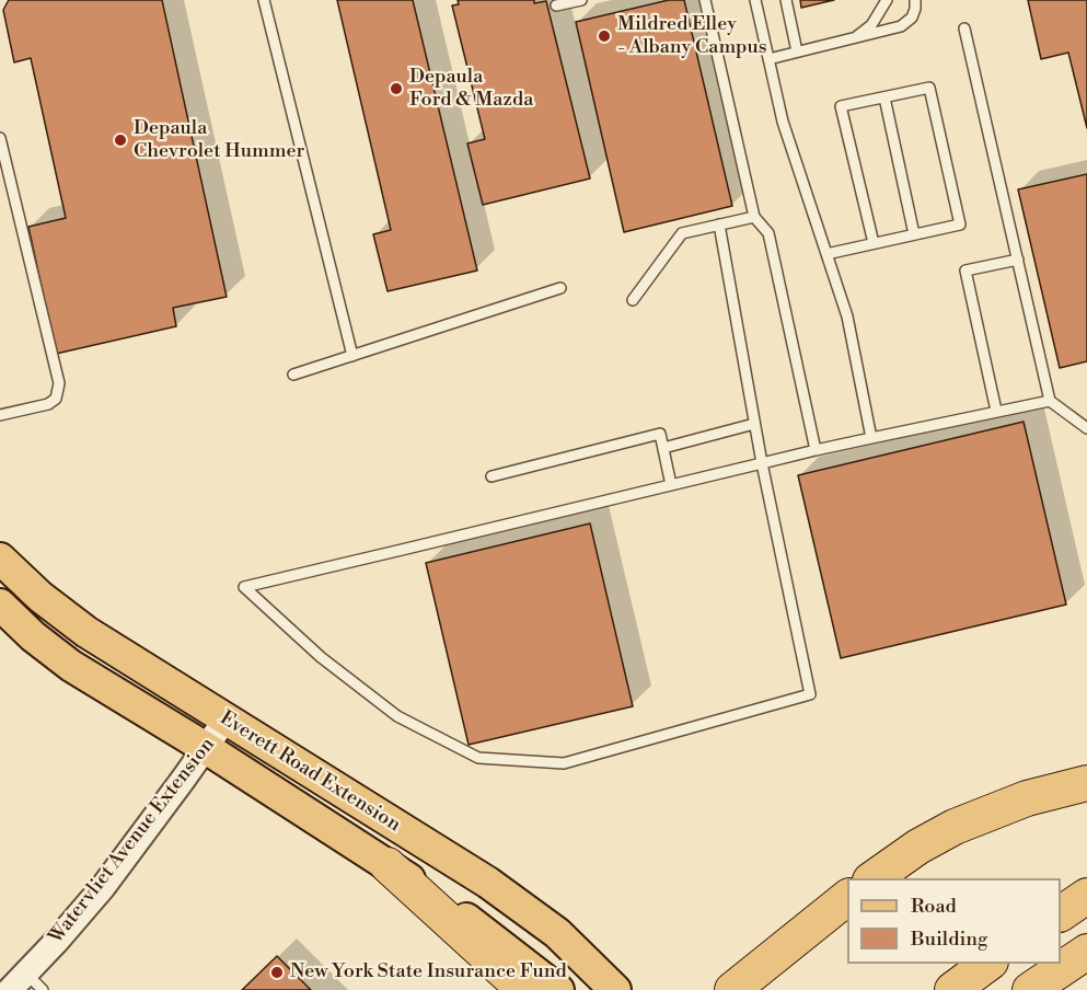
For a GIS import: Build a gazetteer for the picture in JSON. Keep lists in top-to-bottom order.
{
  "streets": {
    "main road": ["Everett Road Extension"],
    "street": ["Watervliet Avenue Extension"]
  },
  "crossings": [
    ["Everett Road Extension", "Watervliet Avenue Extension"]
  ],
  "places": [
    "Mildred Elley - Albany Campus",
    "Depaula Ford & Mazda",
    "Depaula Chevrolet Hummer",
    "New York State Insurance Fund"
  ],
  "legend": ["Road", "Building"]
}
